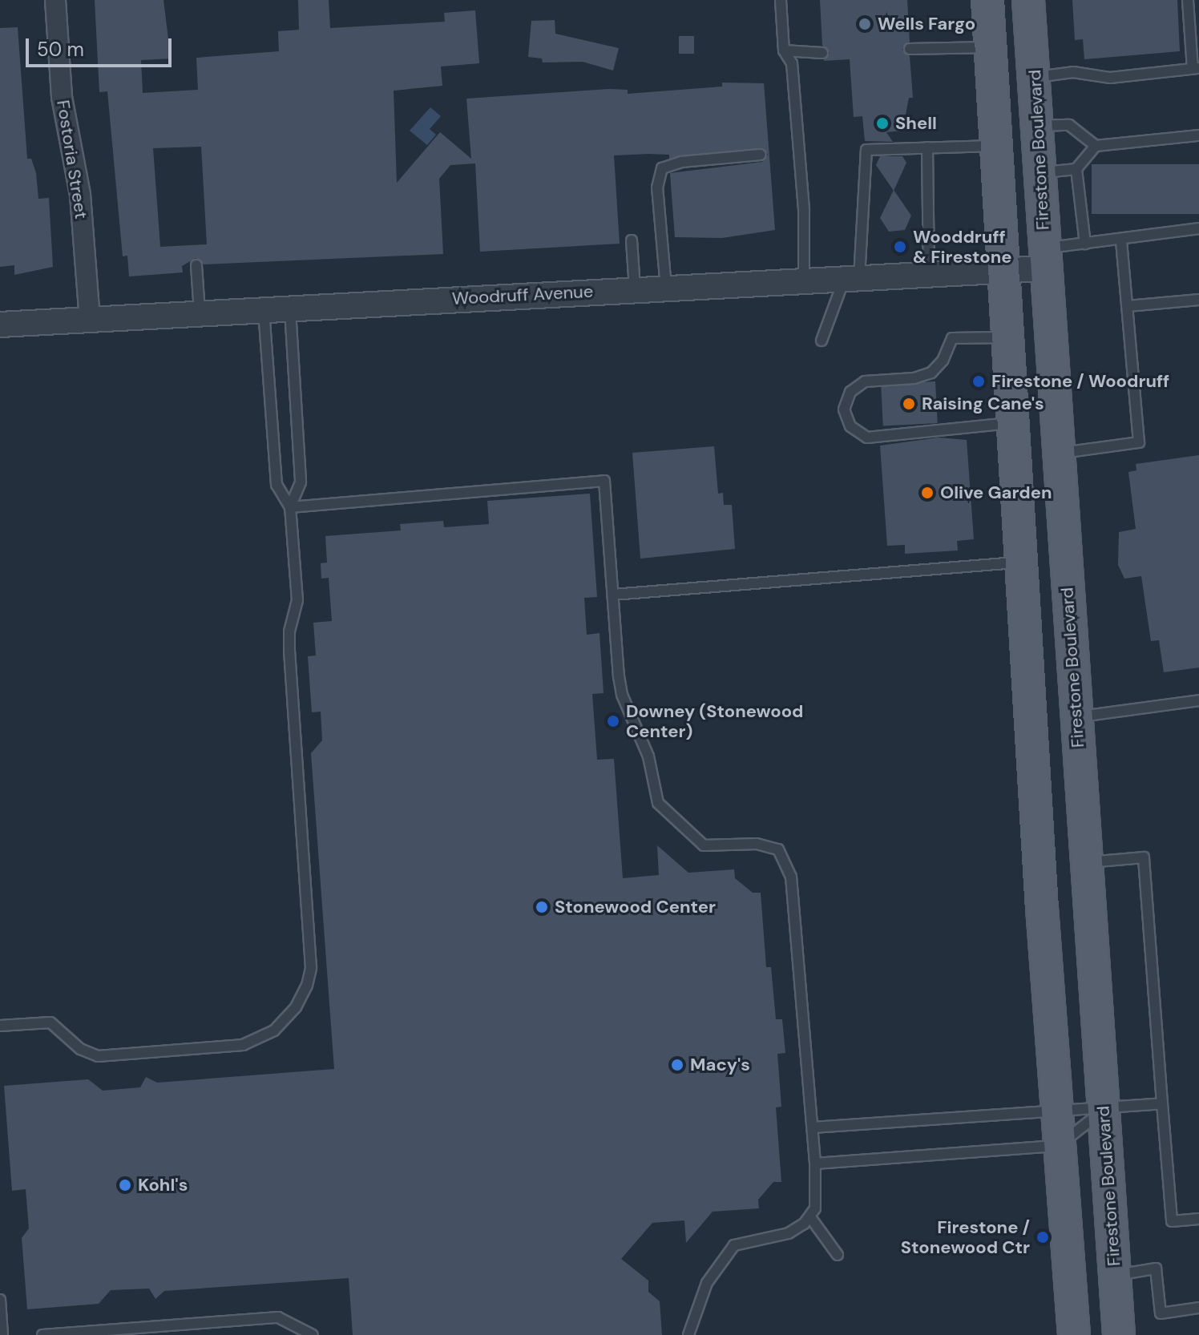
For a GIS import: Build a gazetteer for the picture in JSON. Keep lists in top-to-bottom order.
{
  "streets": {
    "main road": ["Firestone Boulevard"],
    "street": ["Fostoria Street", "Woodruff Avenue"]
  },
  "crossings": [
    ["Firestone Boulevard", "Woodruff Avenue"],
    ["Fostoria Street", "Woodruff Avenue"]
  ],
  "places": [
    "Wells Fargo",
    "Shell",
    "Wooddruff & Firestone",
    "Firestone / Woodruff",
    "Raising Cane's",
    "Olive Garden",
    "Downey (Stonewood Center)",
    "Stonewood Center",
    "Macy's",
    "Kohl's",
    "Firestone / Stonewood Ctr"
  ],
  "scale_bar": "50 m"
}
